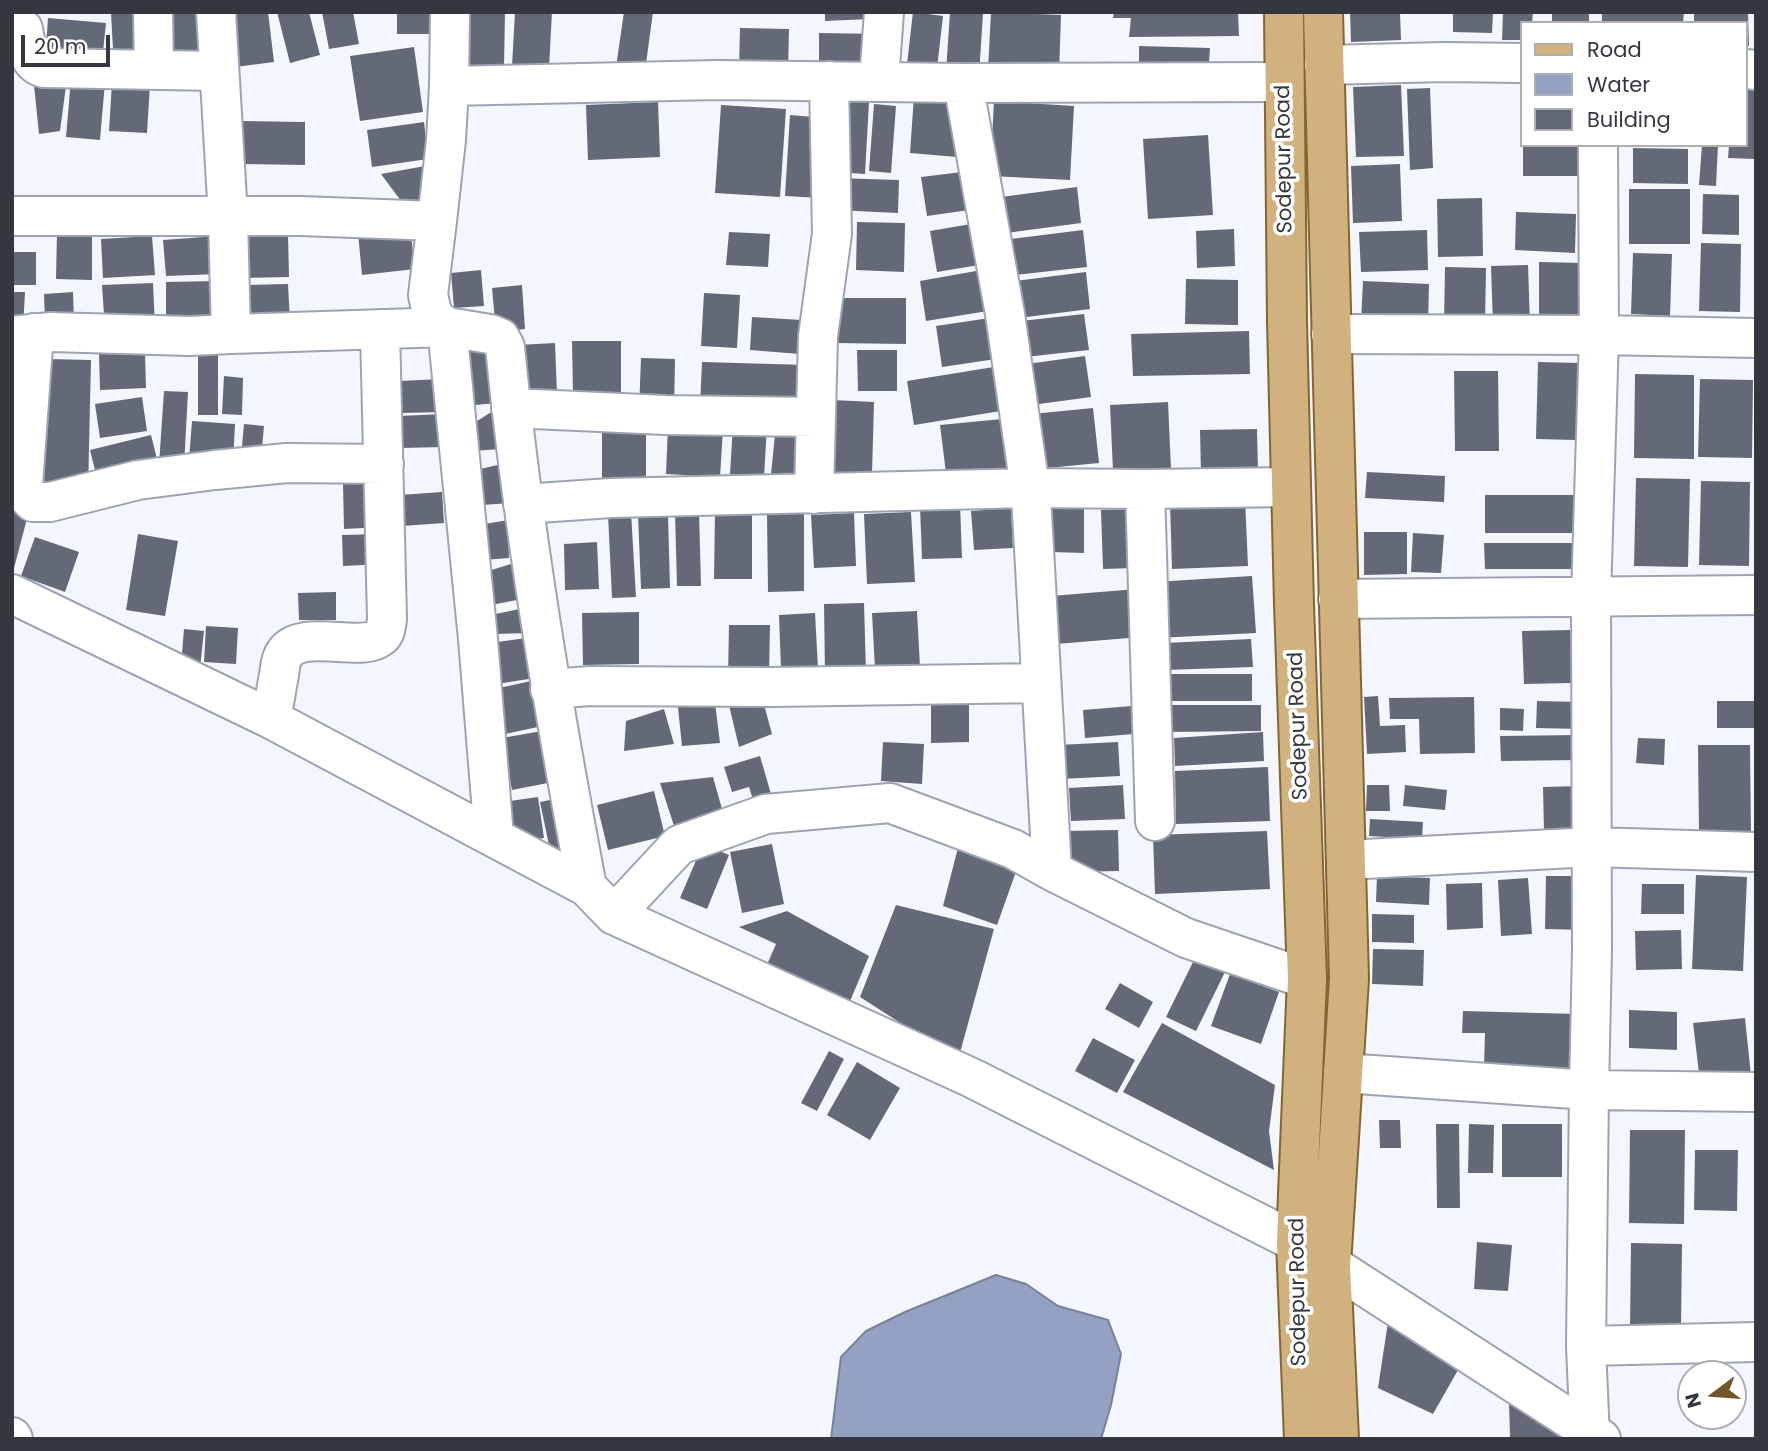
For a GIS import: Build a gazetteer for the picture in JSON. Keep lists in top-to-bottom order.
{
  "streets": {
    "main road": ["Sodepur Road"]
  },
  "legend": ["Road", "Water", "Building"],
  "scale_bar": "20 m",
  "north": "left"
}
